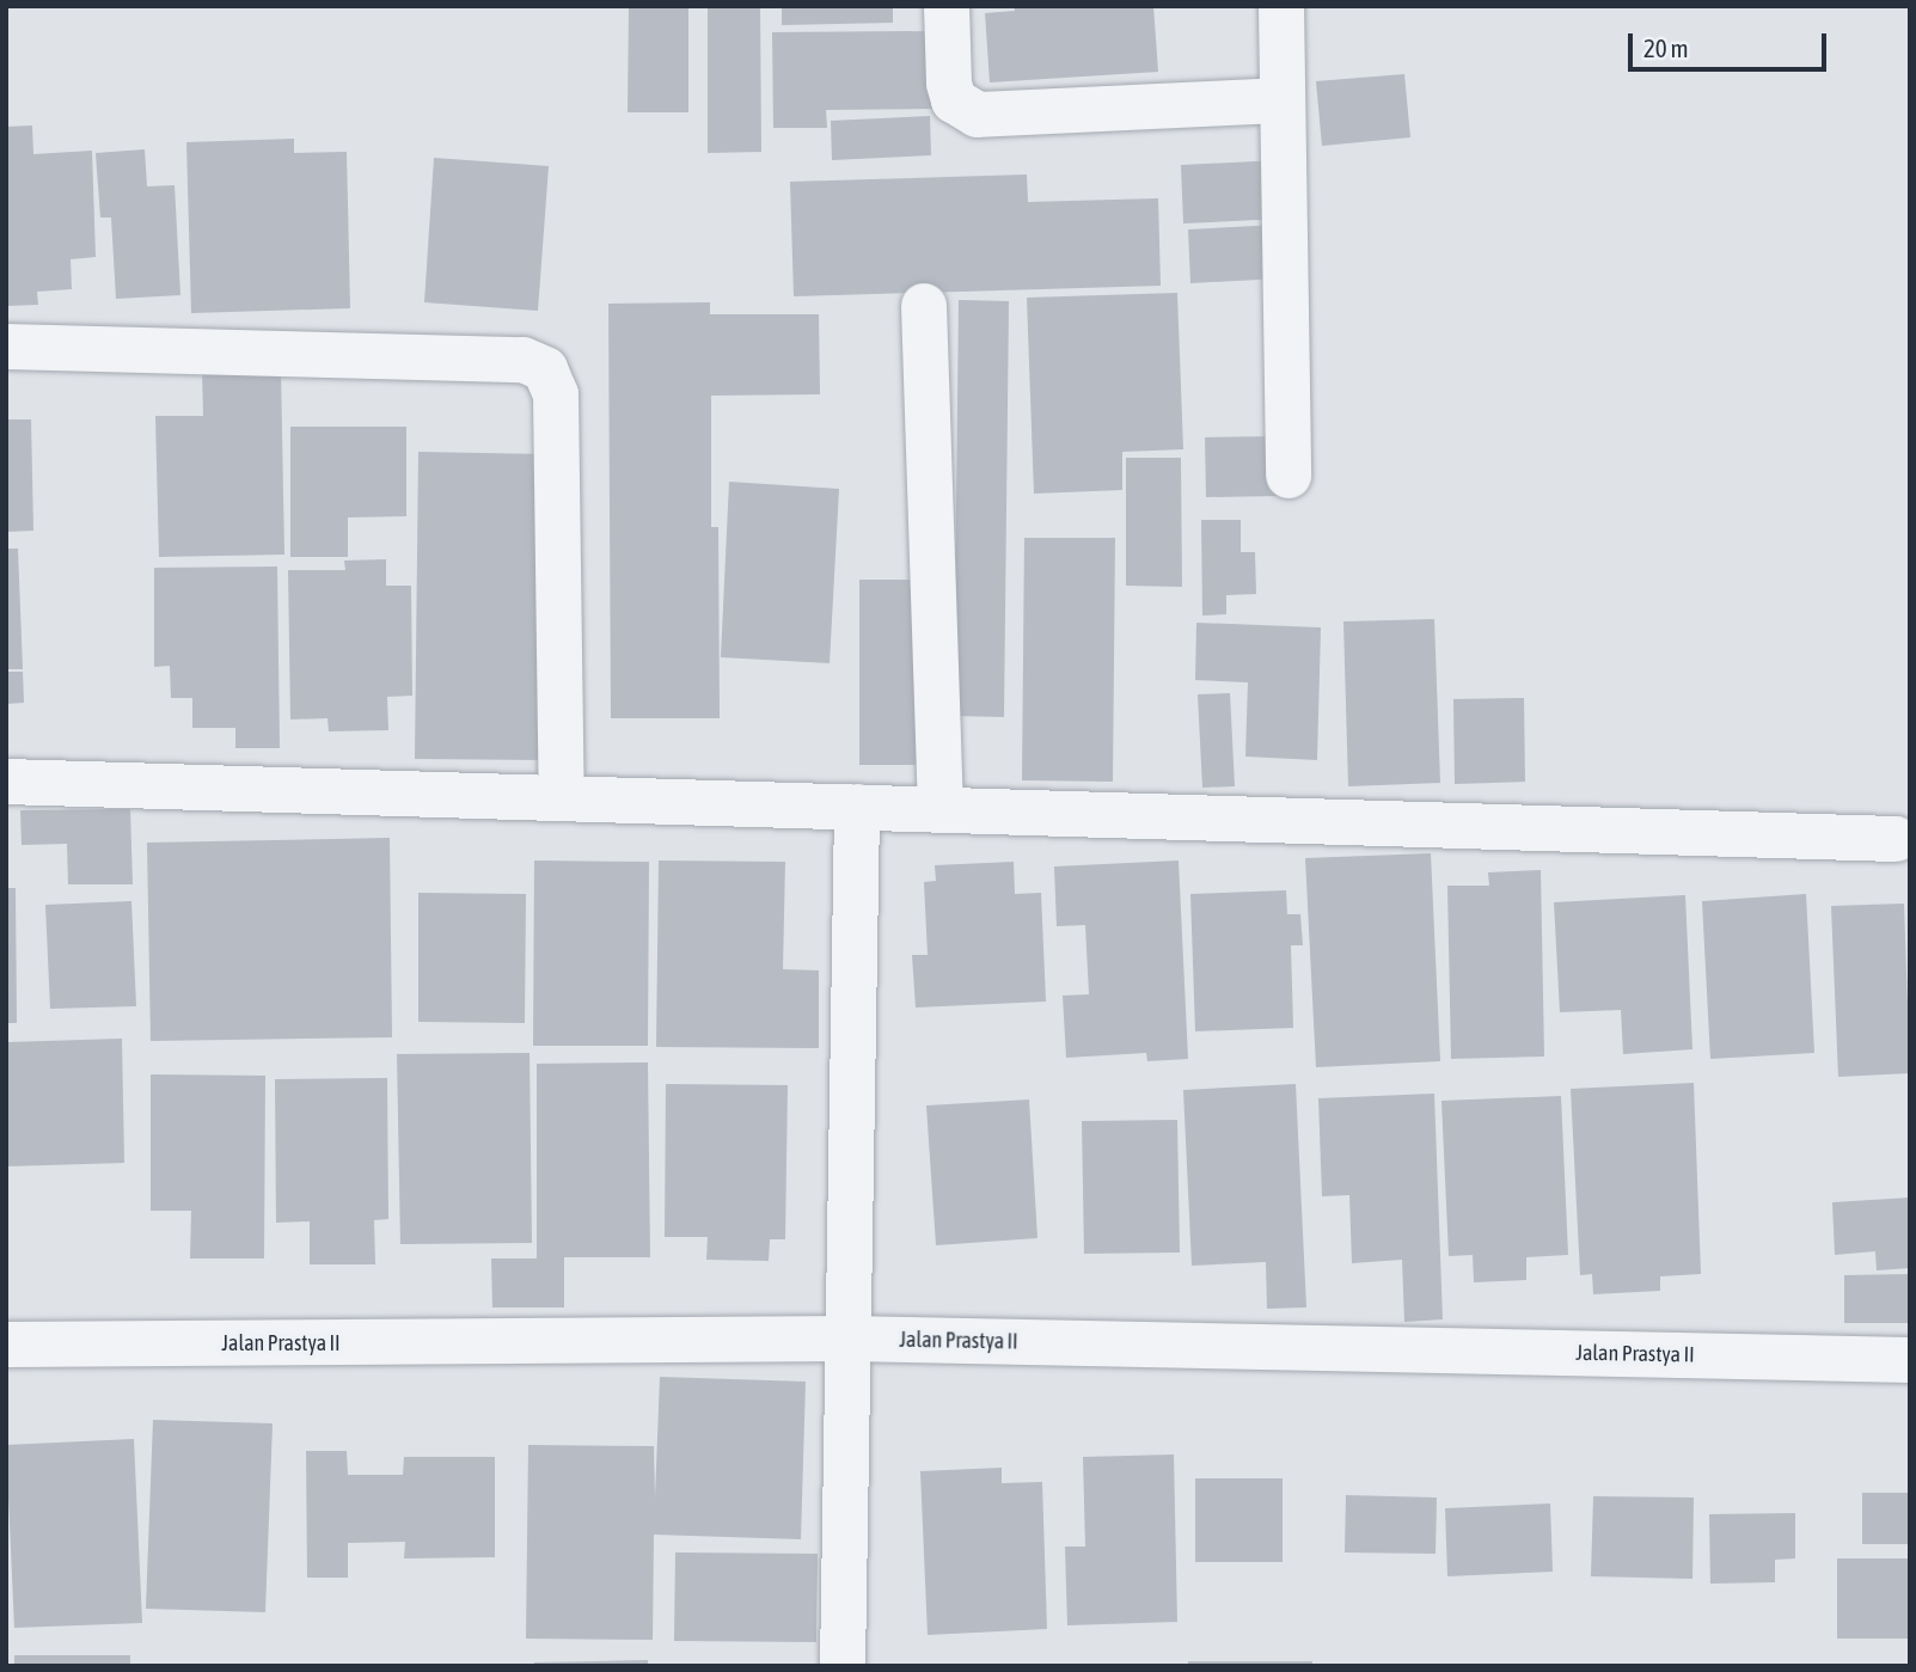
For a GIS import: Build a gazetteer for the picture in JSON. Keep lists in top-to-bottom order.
{
  "streets": {
    "street": ["Jalan Prastya II"]
  },
  "scale_bar": "20 m"
}
